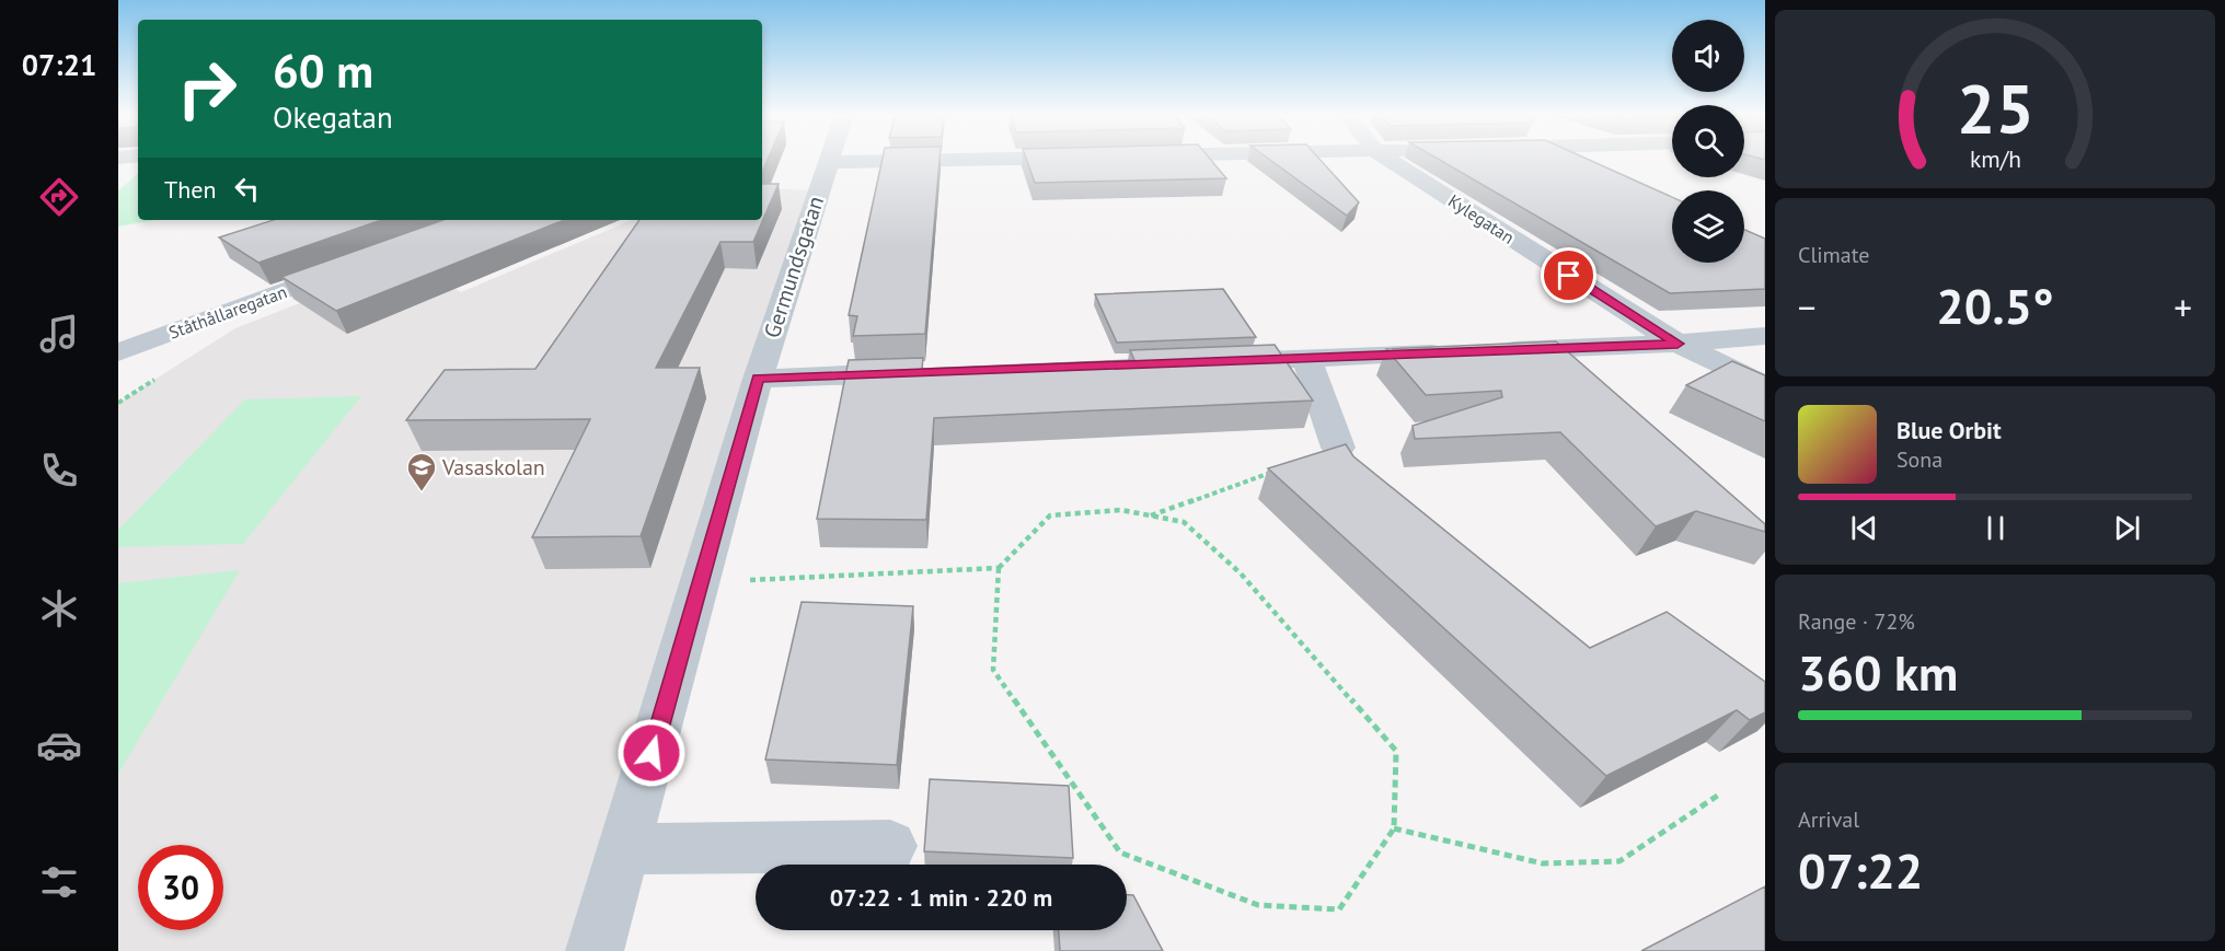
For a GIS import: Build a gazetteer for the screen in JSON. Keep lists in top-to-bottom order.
{
  "streets": {
    "street": ["Kylegatan", "Germundsgatan", "Ståthållaregatan"]
  },
  "places": {
    "school or university": ["Vasaskolan"]
  },
  "page": {
    "tabs": "07:21",
    "turn": ["60 m", "Okegatan"],
    "then": "Then",
    "tile": [
      "Climate",
      ["Range · 72%", "360 km"],
      ["Arrival", "07:22"]
    ],
    "heat": ["−", "20.5°", "+"],
    "song": ["Blue Orbit", "Sona"],
    "limit": "30",
    "trip": "07:22 · 1 min · 220 m",
    "gauge": ["25", "km/h"]
  }
}
